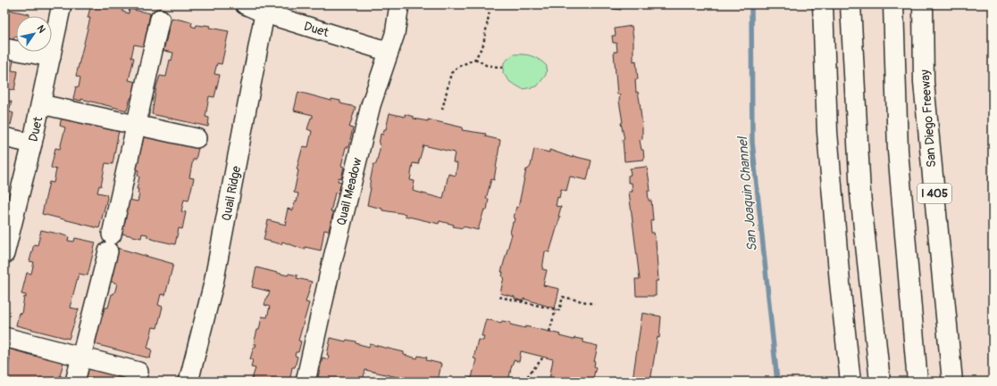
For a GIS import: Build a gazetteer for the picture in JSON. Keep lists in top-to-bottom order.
{
  "streets": {
    "highway": ["San Diego Freeway", "I 405"],
    "street": ["Duet", "Quail Meadow", "Quail Ridge"]
  },
  "crossings": [
    ["Duet", "Quail Meadow"],
    ["Duet", "Quail Ridge"]
  ],
  "water": ["San Joaquin Channel"],
  "north": "top right"
}
